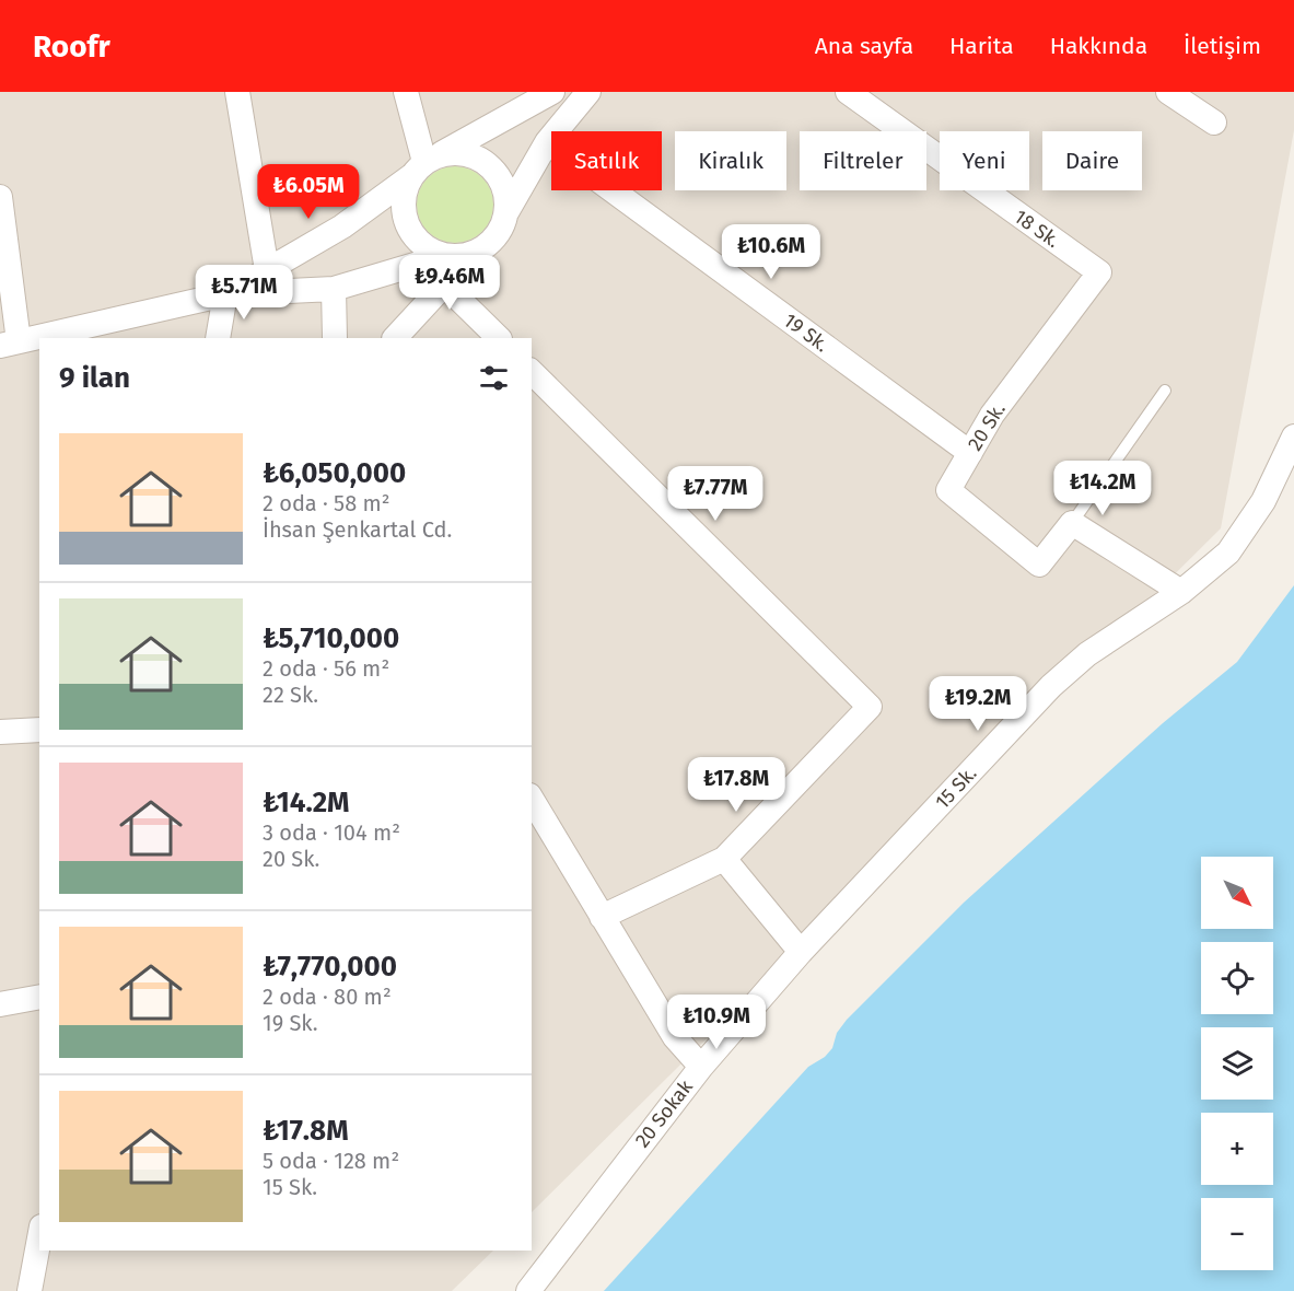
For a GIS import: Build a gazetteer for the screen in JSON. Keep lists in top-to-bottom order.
{
  "streets": {
    "street": [
      "18 Sk.",
      "19 Sk.",
      "20 Sk.",
      "15 Sk.",
      "20 Sokak"
    ]
  },
  "crossings": [
    ["18 Sk.", "20 Sk."],
    ["19 Sk.", "20 Sk."],
    ["15 Sk.", "20 Sokak"]
  ],
  "north": "bottom right",
  "page": {
    "header": "Roofr",
    "nav": [
      "Ana sayfa",
      "Harita",
      "Hakkında",
      "İletişim"
    ],
    "chip": [
      "Satılık",
      "Kiralık",
      "Filtreler",
      "Yeni",
      "Daire"
    ],
    "price": [
      "₺6.05M",
      "₺10.6M",
      "₺9.46M",
      "₺5.71M",
      "₺14.2M",
      "₺7.77M",
      "₺19.2M",
      "₺17.8M",
      "₺10.9M"
    ],
    "heading": "9 ilan",
    "list": [
      {
        "name": "₺6,050,000",
        "note": "2 oda · 58 m² · İhsan Şenkartal Cd."
      },
      {
        "name": "₺5,710,000",
        "note": "2 oda · 56 m² · 22 Sk."
      },
      {
        "name": "₺14.2M",
        "note": "3 oda · 104 m² · 20 Sk."
      },
      {
        "name": "₺7,770,000",
        "note": "2 oda · 80 m² · 19 Sk."
      },
      {
        "name": "₺17.8M",
        "note": "5 oda · 128 m² · 15 Sk."
      }
    ],
    "map_buttons": ["+", "−"]
  }
}
